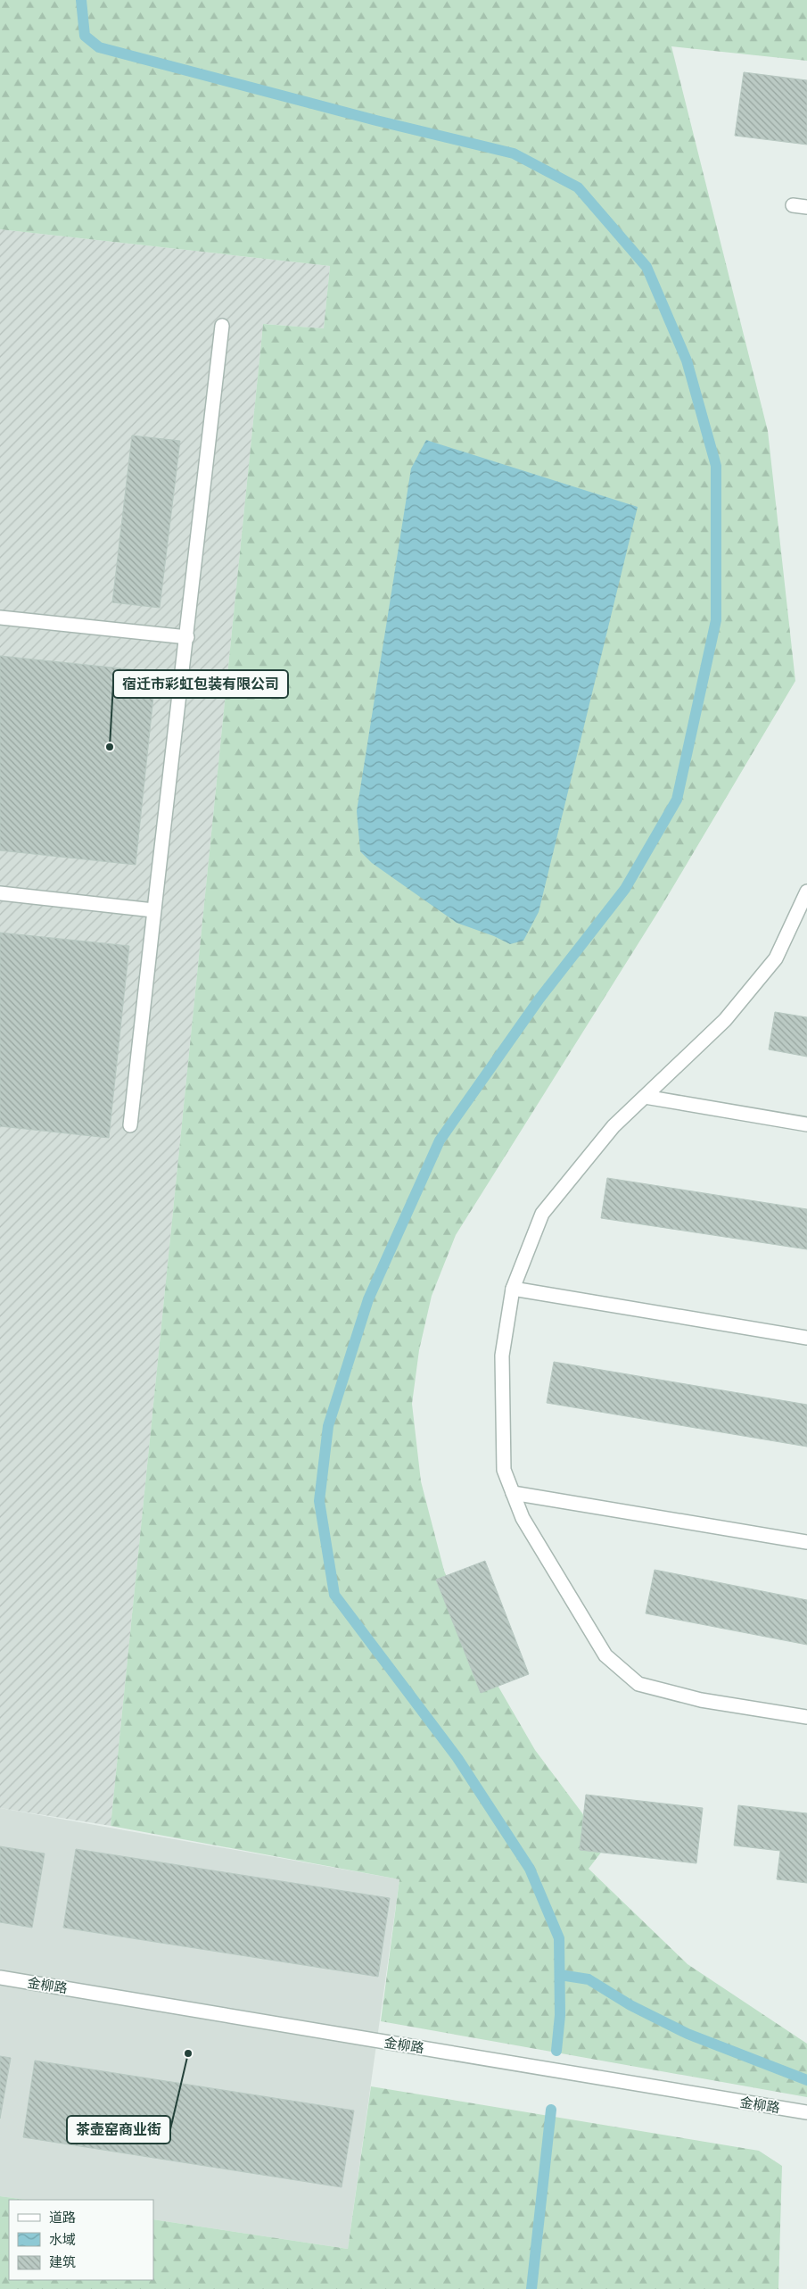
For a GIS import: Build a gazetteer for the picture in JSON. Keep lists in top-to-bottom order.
{
  "streets": {
    "street": ["金柳路"]
  },
  "places": ["宿迁市彩虹包装有限公司", "茶壶窑商业街"],
  "legend": ["道路", "水域", "建筑"]
}
